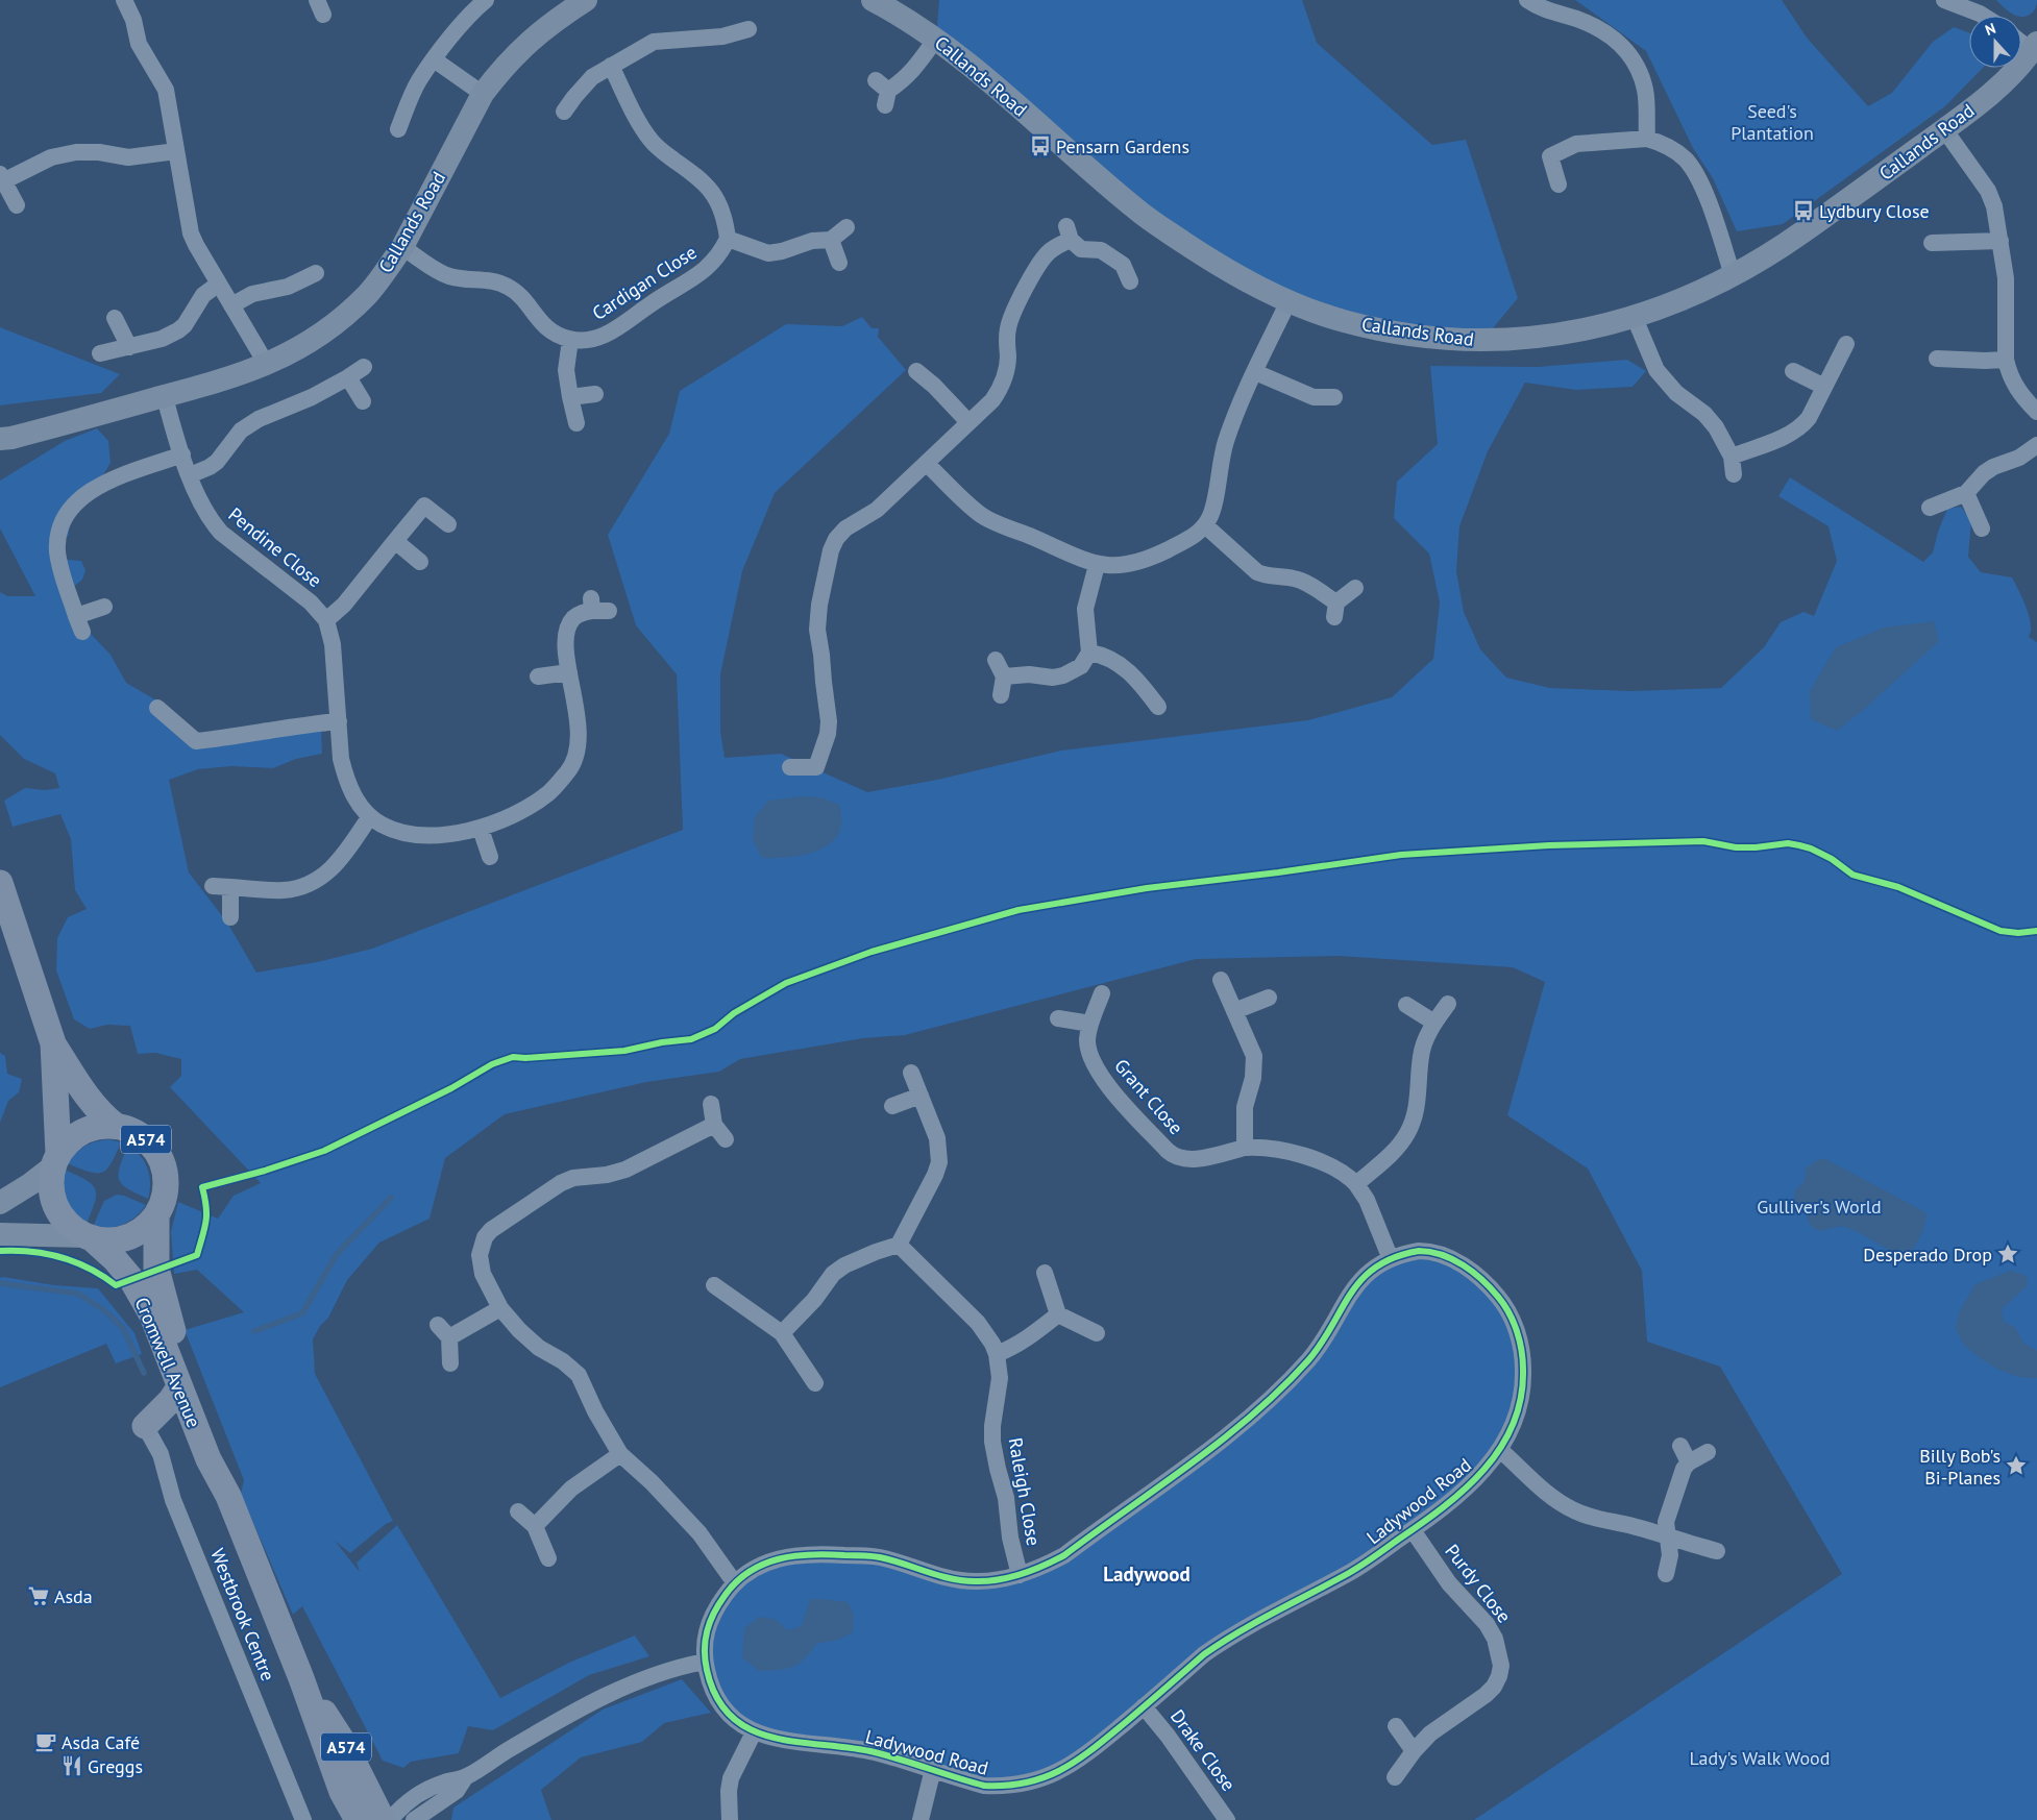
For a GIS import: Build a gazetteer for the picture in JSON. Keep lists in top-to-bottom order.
{
  "streets": {
    "main road": ["A574", "Cromwell Avenue"],
    "street": [
      "Callands Road",
      "Cardigan Close",
      "Pendine Close",
      "Grant Close",
      "Raleigh Close",
      "Ladywood Road",
      "Purdy Close",
      "Westbrook Centre",
      "Drake Close"
    ]
  },
  "crossings": [
    ["Callands Road", "Pendine Close"],
    ["Grant Close", "Ladywood Road"],
    ["A574", "Cromwell Avenue"],
    ["Raleigh Close", "Ladywood Road"],
    ["Ladywood Road", "Purdy Close"],
    ["Ladywood Road", "Drake Close"]
  ],
  "districts": ["Ladywood"],
  "parks": ["Seed's Plantation", "Gulliver's World", "Lady's Walk Wood"],
  "places": {
    "bus stop": ["Pensarn Gardens", "Lydbury Close"],
    "place": ["Desperado Drop", "Billy Bob's Bi-Planes"],
    "supermarket": ["Asda"],
    "cafe": ["Asda Café"],
    "restaurant": ["Greggs"]
  },
  "north": "top"
}
